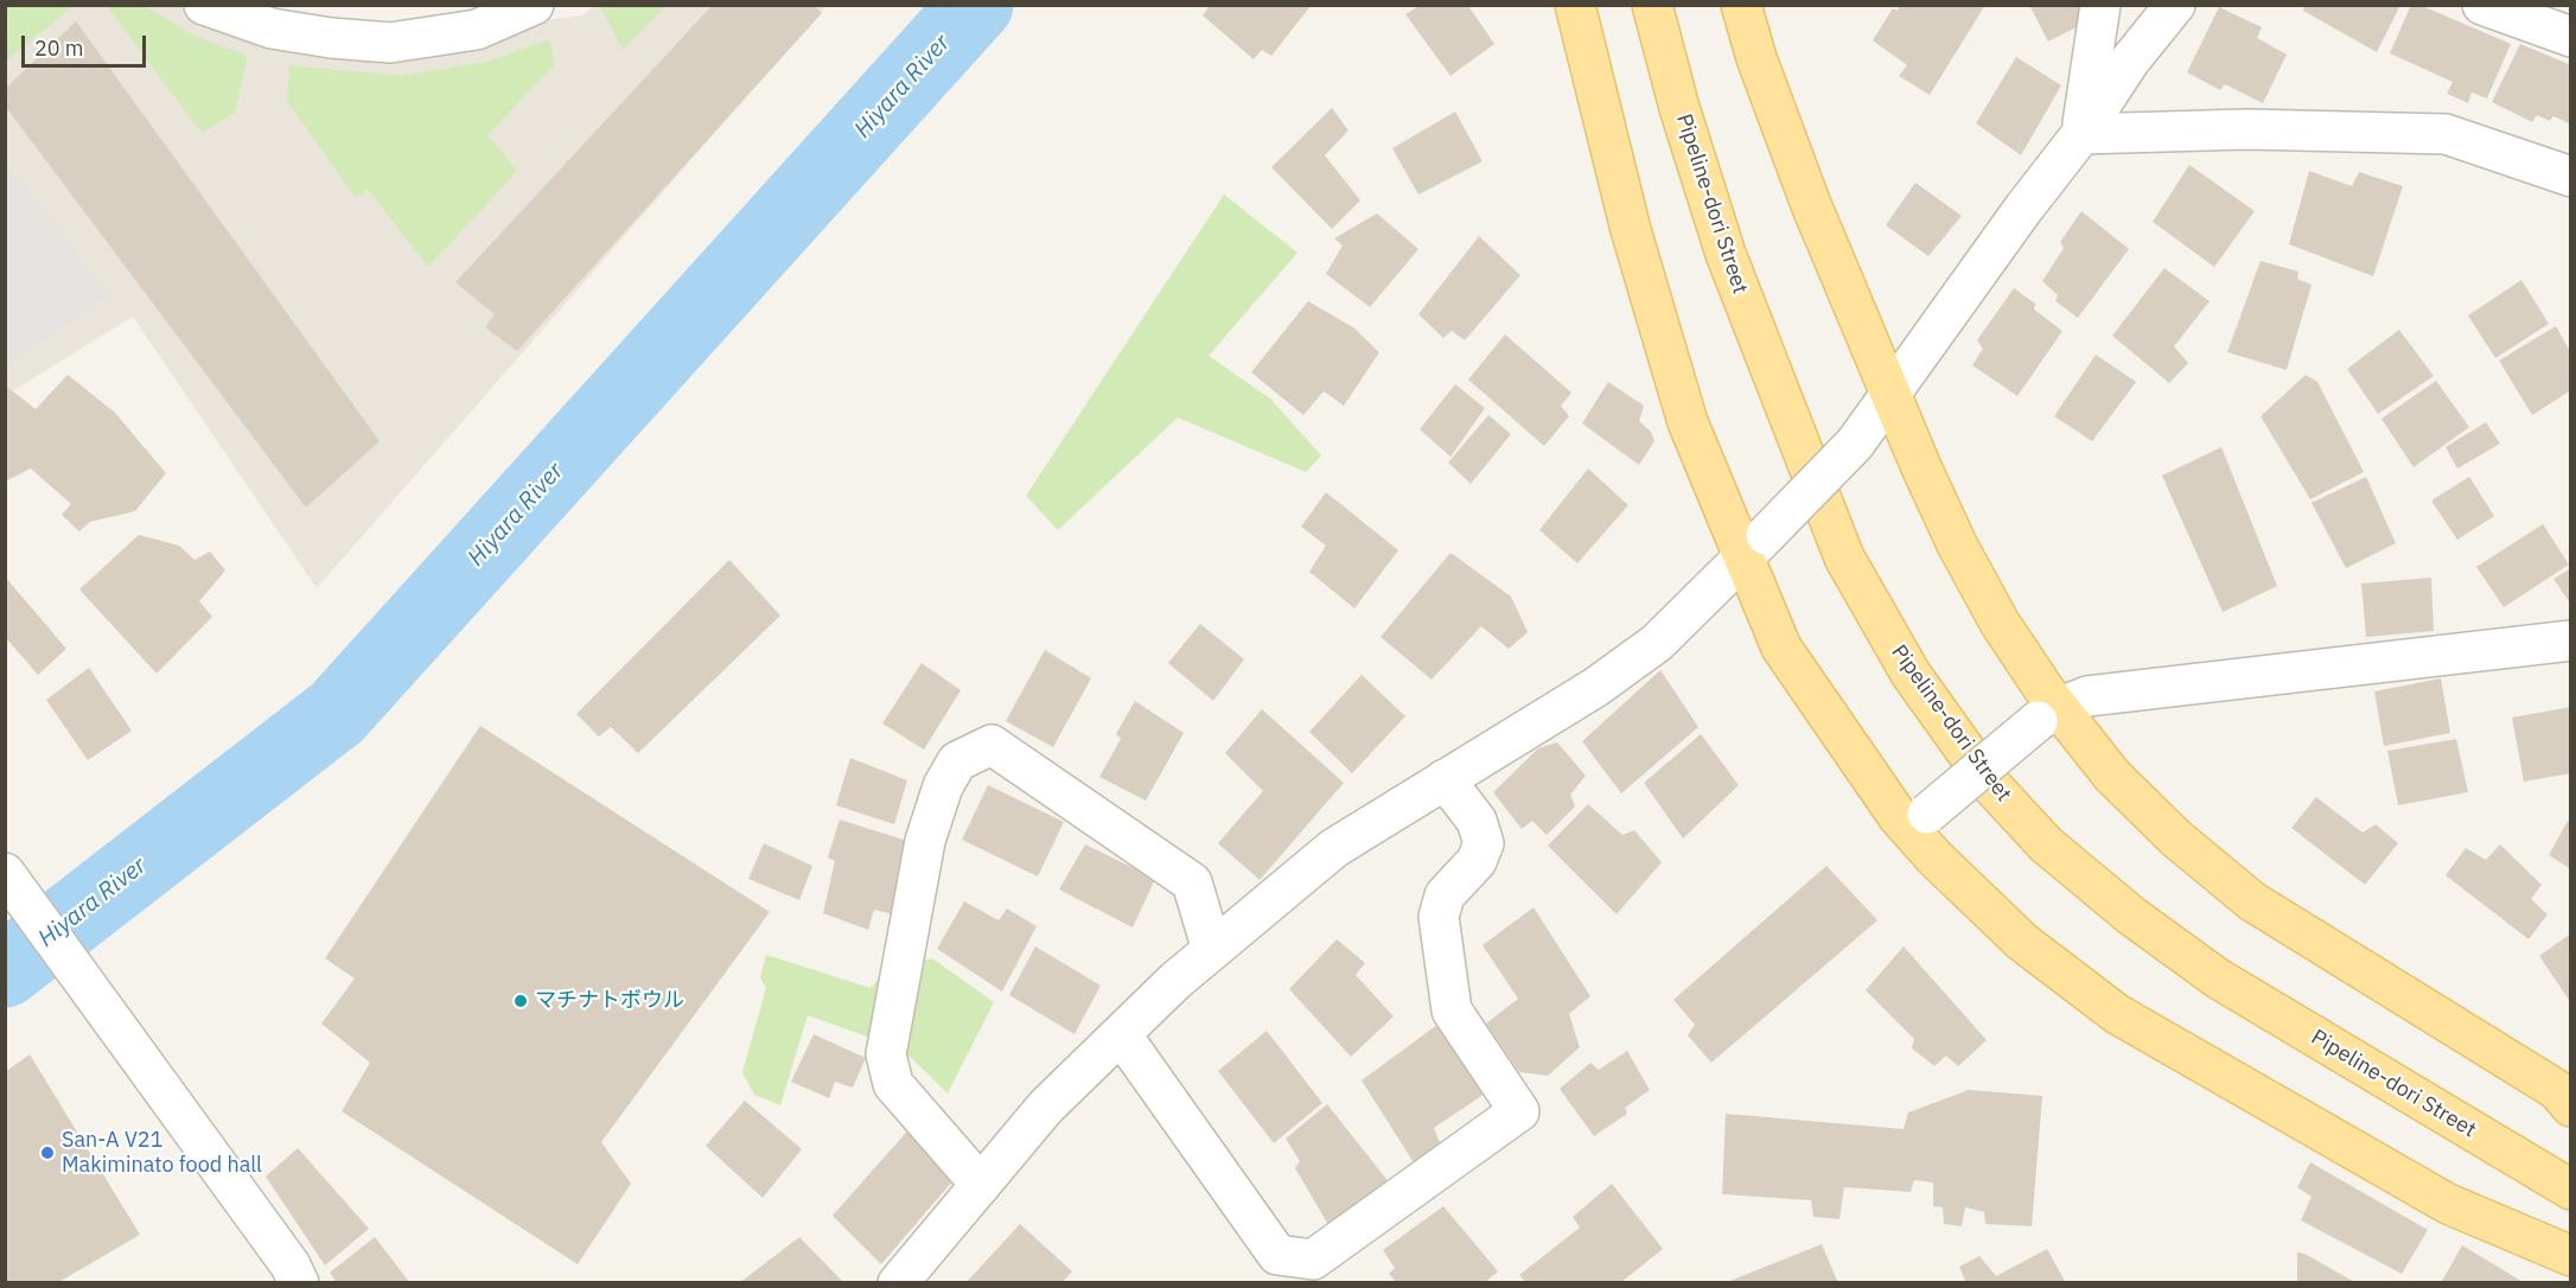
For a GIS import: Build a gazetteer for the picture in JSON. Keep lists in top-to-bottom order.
{
  "streets": {
    "main road": ["Pipeline-dori Street"]
  },
  "water": ["Hiyara River"],
  "places": ["マチナトボウル", "San-A V21 Makiminato food hall"],
  "scale_bar": "20 m"
}
